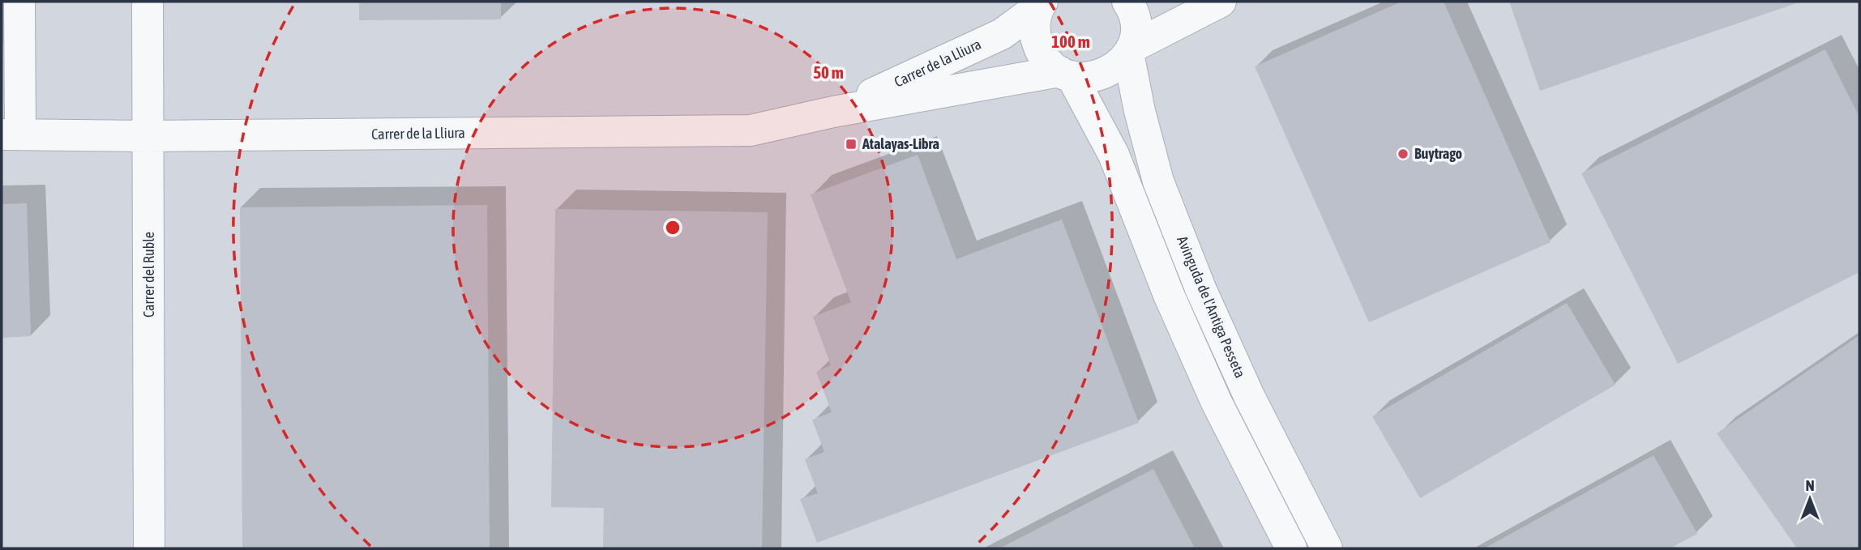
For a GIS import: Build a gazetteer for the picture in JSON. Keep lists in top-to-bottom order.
{
  "streets": {
    "street": ["Carrer de la Lliura", "Carrer del Ruble", "Avinguda de l'Antiga Pesseta"]
  },
  "crossings": [
    ["Carrer de la Lliura", "Carrer del Ruble"],
    ["Carrer de la Lliura", "Avinguda de l'Antiga Pesseta"]
  ],
  "places": {
    "transit": ["Atalayas-Libra"],
    "other": ["Buytrago"]
  },
  "north": "top",
  "rings": ["100 m", "50 m"]
}
